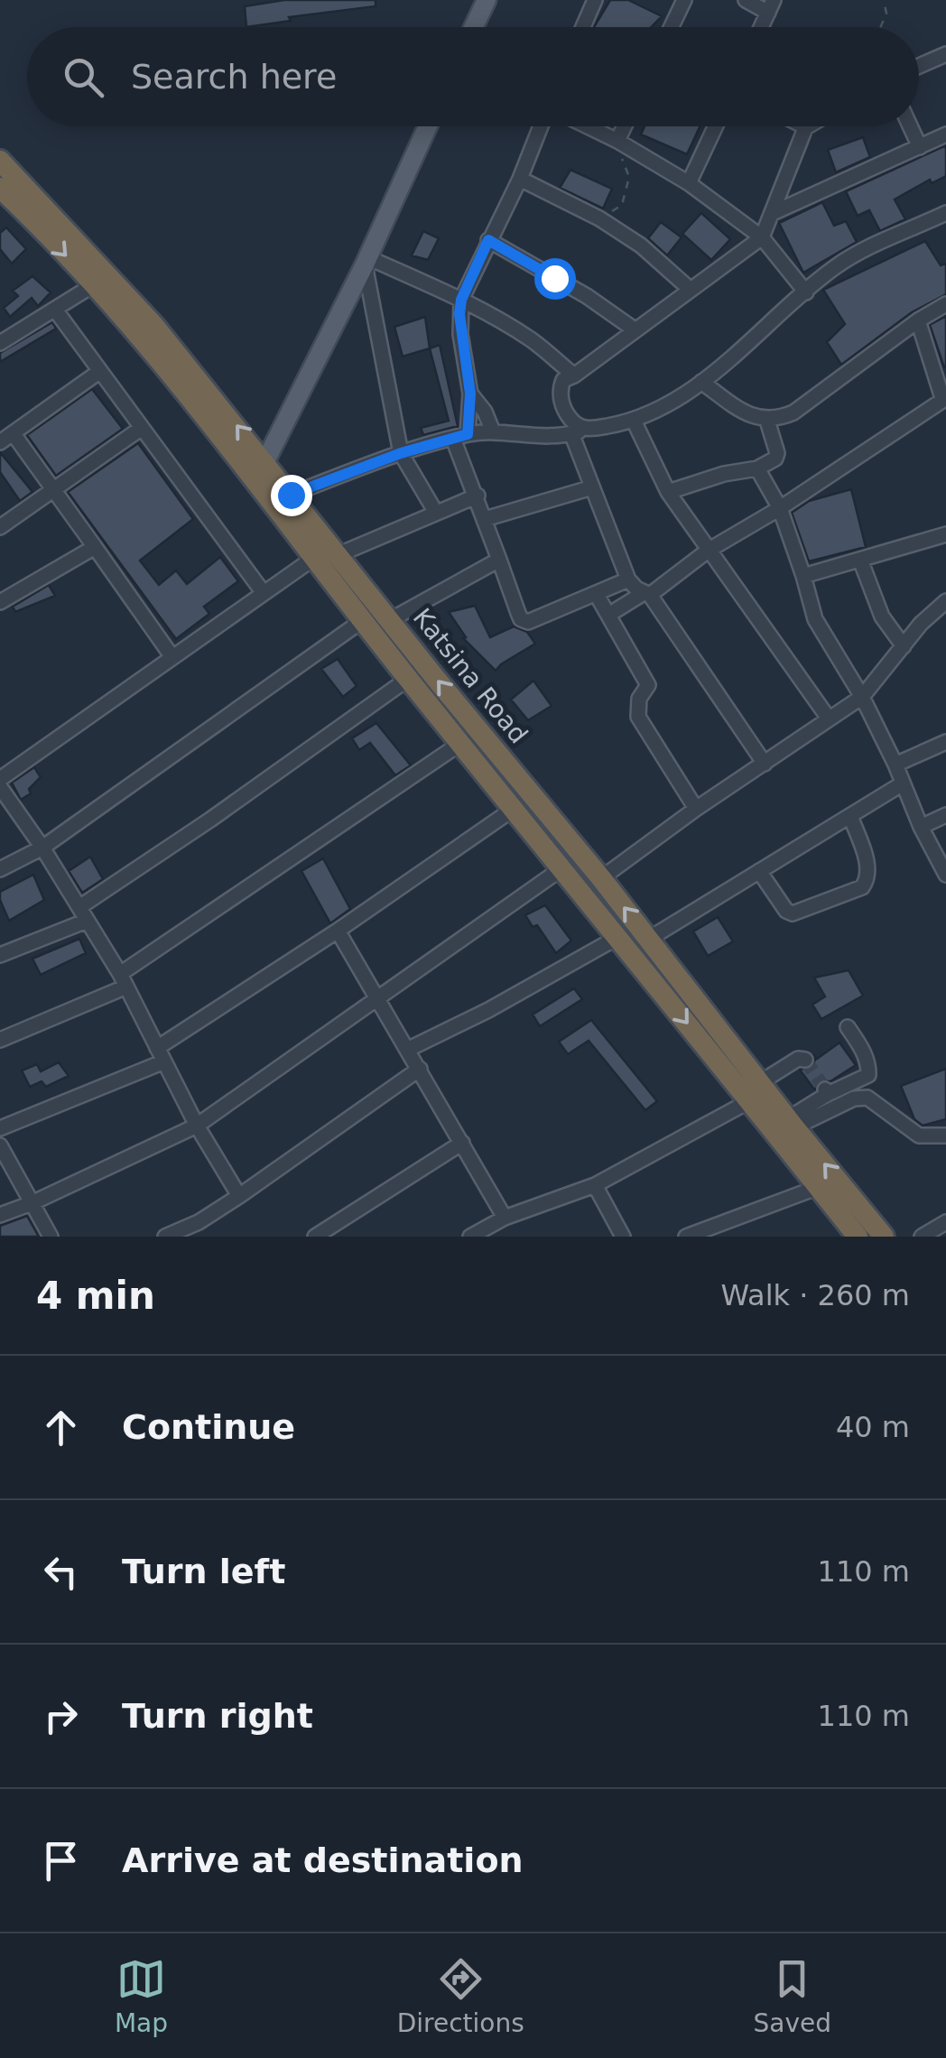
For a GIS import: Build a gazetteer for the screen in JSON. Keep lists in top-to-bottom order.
{
  "streets": {
    "highway": ["Katsina Road"]
  },
  "page": {
    "search": "Search here",
    "heading": ["4 min", "Walk · 260 m"],
    "list": [
      ["Continue", "40 m"],
      ["Turn left", "110 m"],
      ["Turn right", "110 m"],
      "Arrive at destination"
    ],
    "nav": ["Map", "Directions", "Saved"]
  }
}
